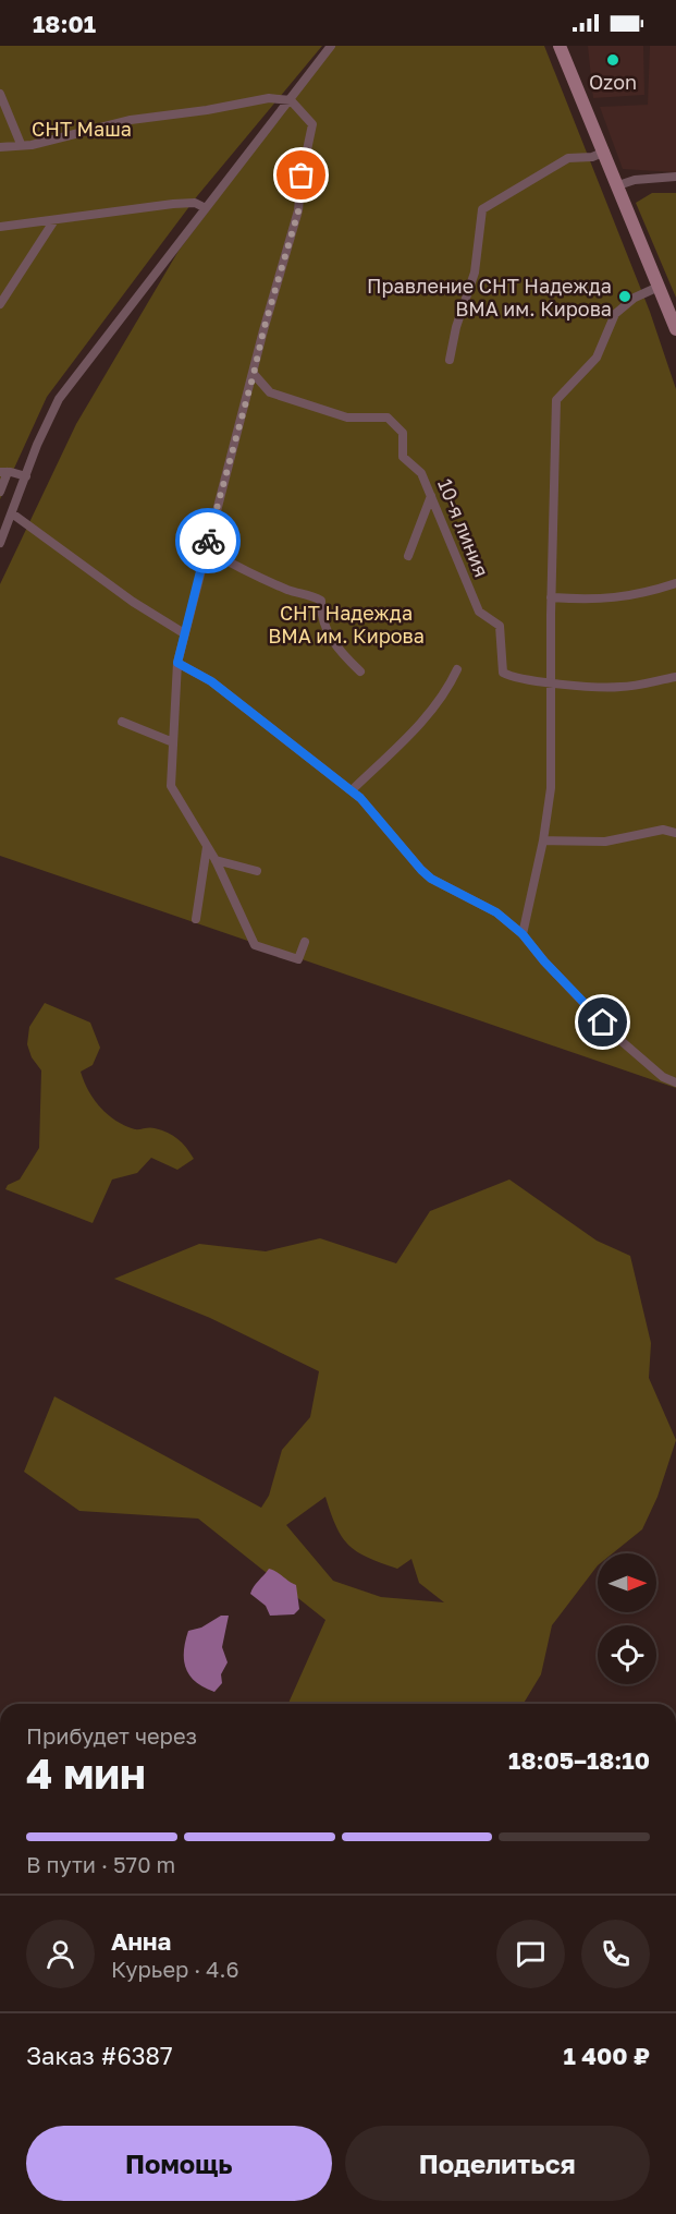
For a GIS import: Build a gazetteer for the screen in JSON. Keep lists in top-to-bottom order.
{
  "streets": {
    "street": ["10-я линия"]
  },
  "parks": ["СНТ Маша", "СНТ Надежда ВМА им. Кирова"],
  "places": ["Ozon", "Правление СНТ Надежда ВМА им. Кирова"],
  "north": "right",
  "page": {
    "status": "18:01",
    "heading": ["4 мин", "Прибудет через", "18:05–18:10"],
    "panel": [
      "Анна",
      "Курьер · 4.6",
      "Заказ #6387",
      "1 400 ₽"
    ],
    "bar": "В пути · 570 m",
    "buttons": ["Помощь", "Поделиться"]
  }
}
